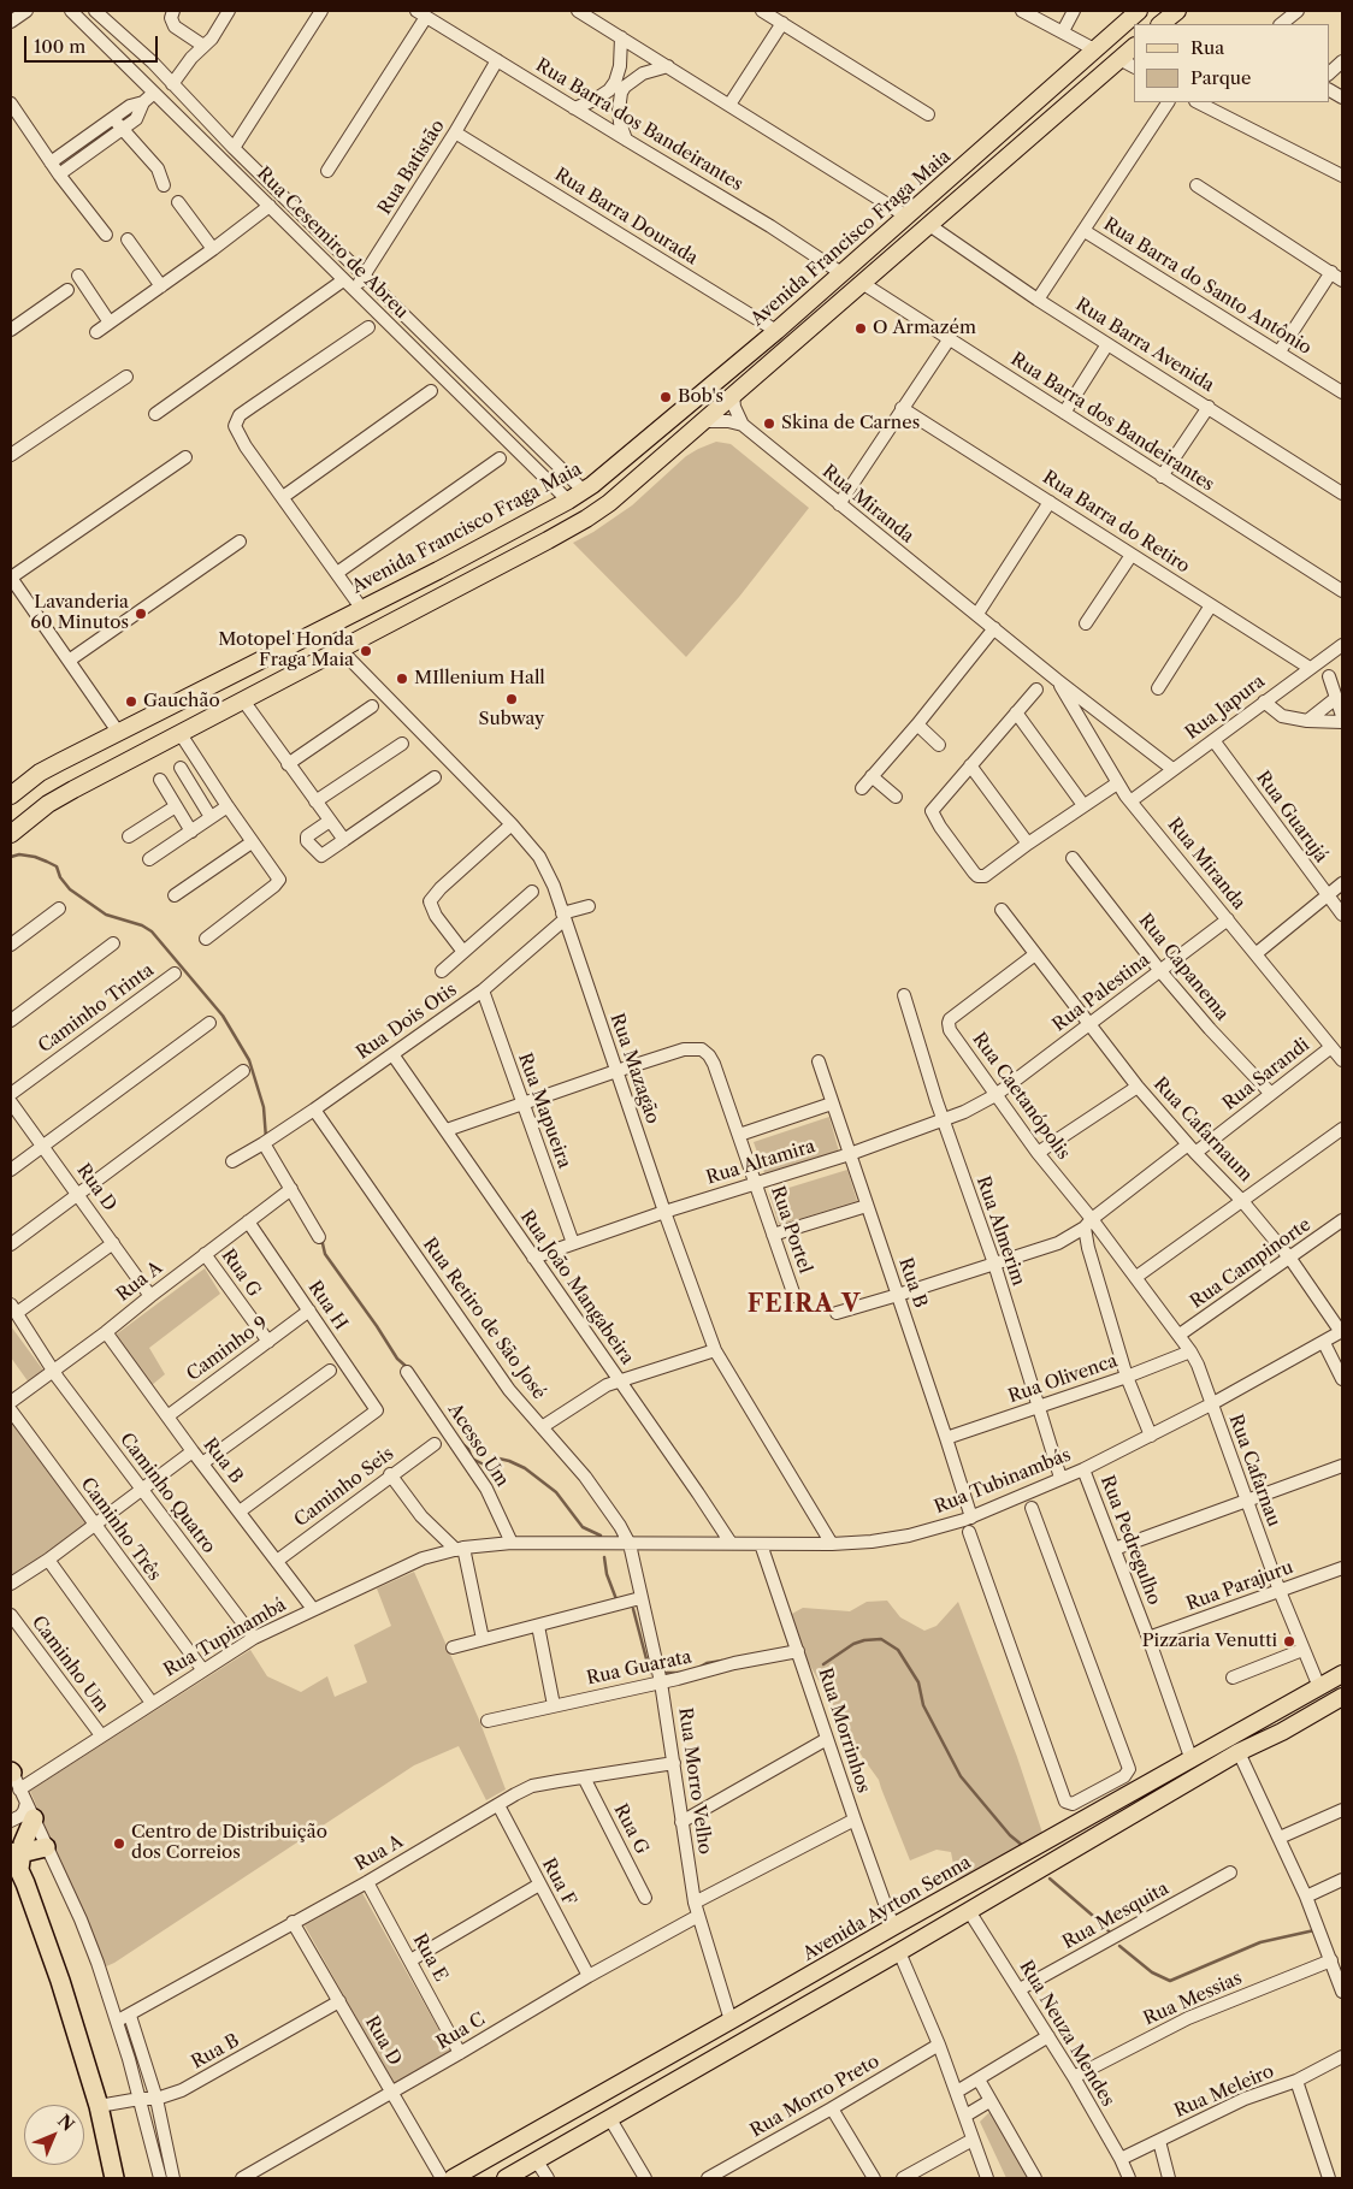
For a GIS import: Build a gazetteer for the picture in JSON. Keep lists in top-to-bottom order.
{
  "streets": {
    "main road": ["Avenida Francisco Fraga Maia", "Avenida Ayrton Senna"],
    "street": [
      "Rua Barra dos Bandeirantes",
      "Rua Batistão",
      "Rua Barra Dourada",
      "Rua Cesemiro de Abreu",
      "Rua Barra do Santo Antônio",
      "Rua Barra Avenida",
      "Rua Miranda",
      "Rua Barra do Retiro",
      "Rua Japura",
      "Rua Guarujá",
      "Rua Capanema",
      "Rua Palestina",
      "Caminho Trinta",
      "Rua Dois Otis",
      "Rua Mazagão",
      "Rua Sarandi",
      "Rua Caetanópolis",
      "Rua Mapueira",
      "Rua Cafarnaum",
      "Rua Altamira",
      "Rua D",
      "Rua Portel",
      "Rua Almerim",
      "Rua Campinorte",
      "Rua G",
      "Rua A",
      "Rua B",
      "Rua João Mangabeira",
      "Rua H",
      "Rua Retiro de São José",
      "Caminho 9",
      "Rua Olivenca",
      "Acesso Um",
      "Rua Cafarnau",
      "Rua Tubinambás",
      "Caminho Seis",
      "Caminho Quatro",
      "Caminho Três",
      "Rua Pedregulho",
      "Rua Parajuru",
      "Rua Tupinambá",
      "Caminho Um",
      "Rua Guarata",
      "Rua Morrinhos",
      "Rua Morro Velho",
      "Rua F",
      "Rua Mesquita",
      "Rua E",
      "Rua Messias",
      "Rua C",
      "Rua Neuza Mendes",
      "Rua Meleiro",
      "Rua Morro Preto"
    ]
  },
  "crossings": [
    ["Rua Barra dos Bandeirantes", "Rua Batistão"],
    ["Rua Barra dos Bandeirantes", "Avenida Francisco Fraga Maia"],
    ["Rua Batistão", "Rua Barra Dourada"],
    ["Rua Batistão", "Rua Cesemiro de Abreu"],
    ["Rua Barra Dourada", "Avenida Francisco Fraga Maia"],
    ["Avenida Francisco Fraga Maia", "Rua Cesemiro de Abreu"],
    ["Rua Miranda", "Rua Japura"],
    ["Rua Miranda", "Rua Palestina"],
    ["Rua Miranda", "Rua Sarandi"],
    ["Rua Barra do Retiro", "Rua Japura"],
    ["Rua Japura", "Rua Guarujá"],
    ["Rua Capanema", "Rua Palestina"],
    ["Rua Capanema", "Rua Sarandi"],
    ["Rua Palestina", "Rua Caetanópolis"],
    ["Rua Palestina", "Rua Cafarnaum"],
    ["Rua Palestina", "Rua Altamira"],
    ["Rua Dois Otis", "Rua Mazagão"],
    ["Rua Dois Otis", "Rua Mapueira"],
    ["Rua Dois Otis", "Rua João Mangabeira"],
    ["Rua Dois Otis", "Rua Retiro de São José"],
    ["Rua Mazagão", "Rua Altamira"],
    ["Rua Mazagão", "Rua Portel"],
    ["Rua Mazagão", "Rua Tubinambás"],
    ["Rua Sarandi", "Rua Caetanópolis"],
    ["Rua Sarandi", "Rua Cafarnaum"],
    ["Rua Sarandi", "Rua Almerim"],
    ["Rua Sarandi", "Rua B"],
    ["Rua Caetanópolis", "Rua Cafarnaum"],
    ["Rua Caetanópolis", "Rua Altamira"],
    ["Rua Caetanópolis", "Rua Cafarnau"],
    ["Rua Mapueira", "Rua Altamira"],
    ["Rua Cafarnaum", "Rua Campinorte"],
    ["Rua Cafarnaum", "Rua Tubinambás"],
    ["Rua Altamira", "Rua Portel"],
    ["Rua Altamira", "Rua Almerim"],
    ["Rua Altamira", "Rua B"],
    ["Rua Altamira", "Rua João Mangabeira"],
    ["Rua D", "Rua A"],
    ["Rua D", "Rua B"],
    ["Rua D", "Rua C"],
    ["Rua Almerim", "Rua Olivenca"],
    ["Rua Almerim", "Rua Tubinambás"],
    ["Rua Campinorte", "Rua Cafarnau"],
    ["Rua G", "Rua A"],
    ["Rua G", "Caminho 9"],
    ["Rua A", "Rua B"],
    ["Rua A", "Rua H"],
    ["Rua A", "Caminho Quatro"],
    ["Rua A", "Rua Morro Velho"],
    ["Rua A", "Rua F"],
    ["Rua A", "Rua E"],
    ["Rua B", "Rua H"],
    ["Rua B", "Caminho 9"],
    ["Rua B", "Rua Olivenca"],
    ["Rua B", "Rua Tubinambás"],
    ["Rua B", "Caminho Seis"],
    ["Rua B", "Rua Tupinambá"],
    ["Rua João Mangabeira", "Rua Tubinambás"],
    ["Rua H", "Caminho 9"],
    ["Rua Retiro de São José", "Rua Tubinambás"],
    ["Rua Retiro de São José", "Rua Morro Velho"],
    ["Rua Olivenca", "Rua Cafarnau"],
    ["Acesso Um", "Rua Tubinambás"],
    ["Rua Cafarnau", "Rua Tubinambás"],
    ["Rua Cafarnau", "Rua Parajuru"],
    ["Rua Cafarnau", "Avenida Ayrton Senna"],
    ["Rua Tubinambás", "Rua Pedregulho"],
    ["Rua Tubinambás", "Rua Tupinambá"],
    ["Rua Tubinambás", "Rua Morrinhos"],
    ["Rua Tubinambás", "Rua Morro Velho"],
    ["Caminho Quatro", "Rua Tupinambá"],
    ["Caminho Três", "Rua Tupinambá"],
    ["Rua Pedregulho", "Rua Parajuru"],
    ["Rua Pedregulho", "Avenida Ayrton Senna"],
    ["Rua Tupinambá", "Caminho Um"],
    ["Rua Guarata", "Rua Morrinhos"],
    ["Rua Guarata", "Rua Morro Velho"],
    ["Rua Morrinhos", "Avenida Ayrton Senna"],
    ["Rua Morro Velho", "Avenida Ayrton Senna"],
    ["Rua Morro Velho", "Rua C"],
    ["Rua F", "Rua C"],
    ["Rua Mesquita", "Rua Neuza Mendes"],
    ["Rua E", "Rua C"],
    ["Rua Messias", "Rua Neuza Mendes"],
    ["Rua Neuza Mendes", "Rua Meleiro"]
  ],
  "districts": ["FEIRA V"],
  "places": [
    "O Armazém",
    "Bob's",
    "Skina de Carnes",
    "Lavanderia 60 Minutos",
    "Motopel Honda Fraga Maia",
    "MIllenium Hall",
    "Subway",
    "Gauchão",
    "Pizzaria Venutti",
    "Centro de Distribuição dos Correios"
  ],
  "legend": ["Rua", "Parque"],
  "scale_bar": "100 m",
  "north": "top right"
}
